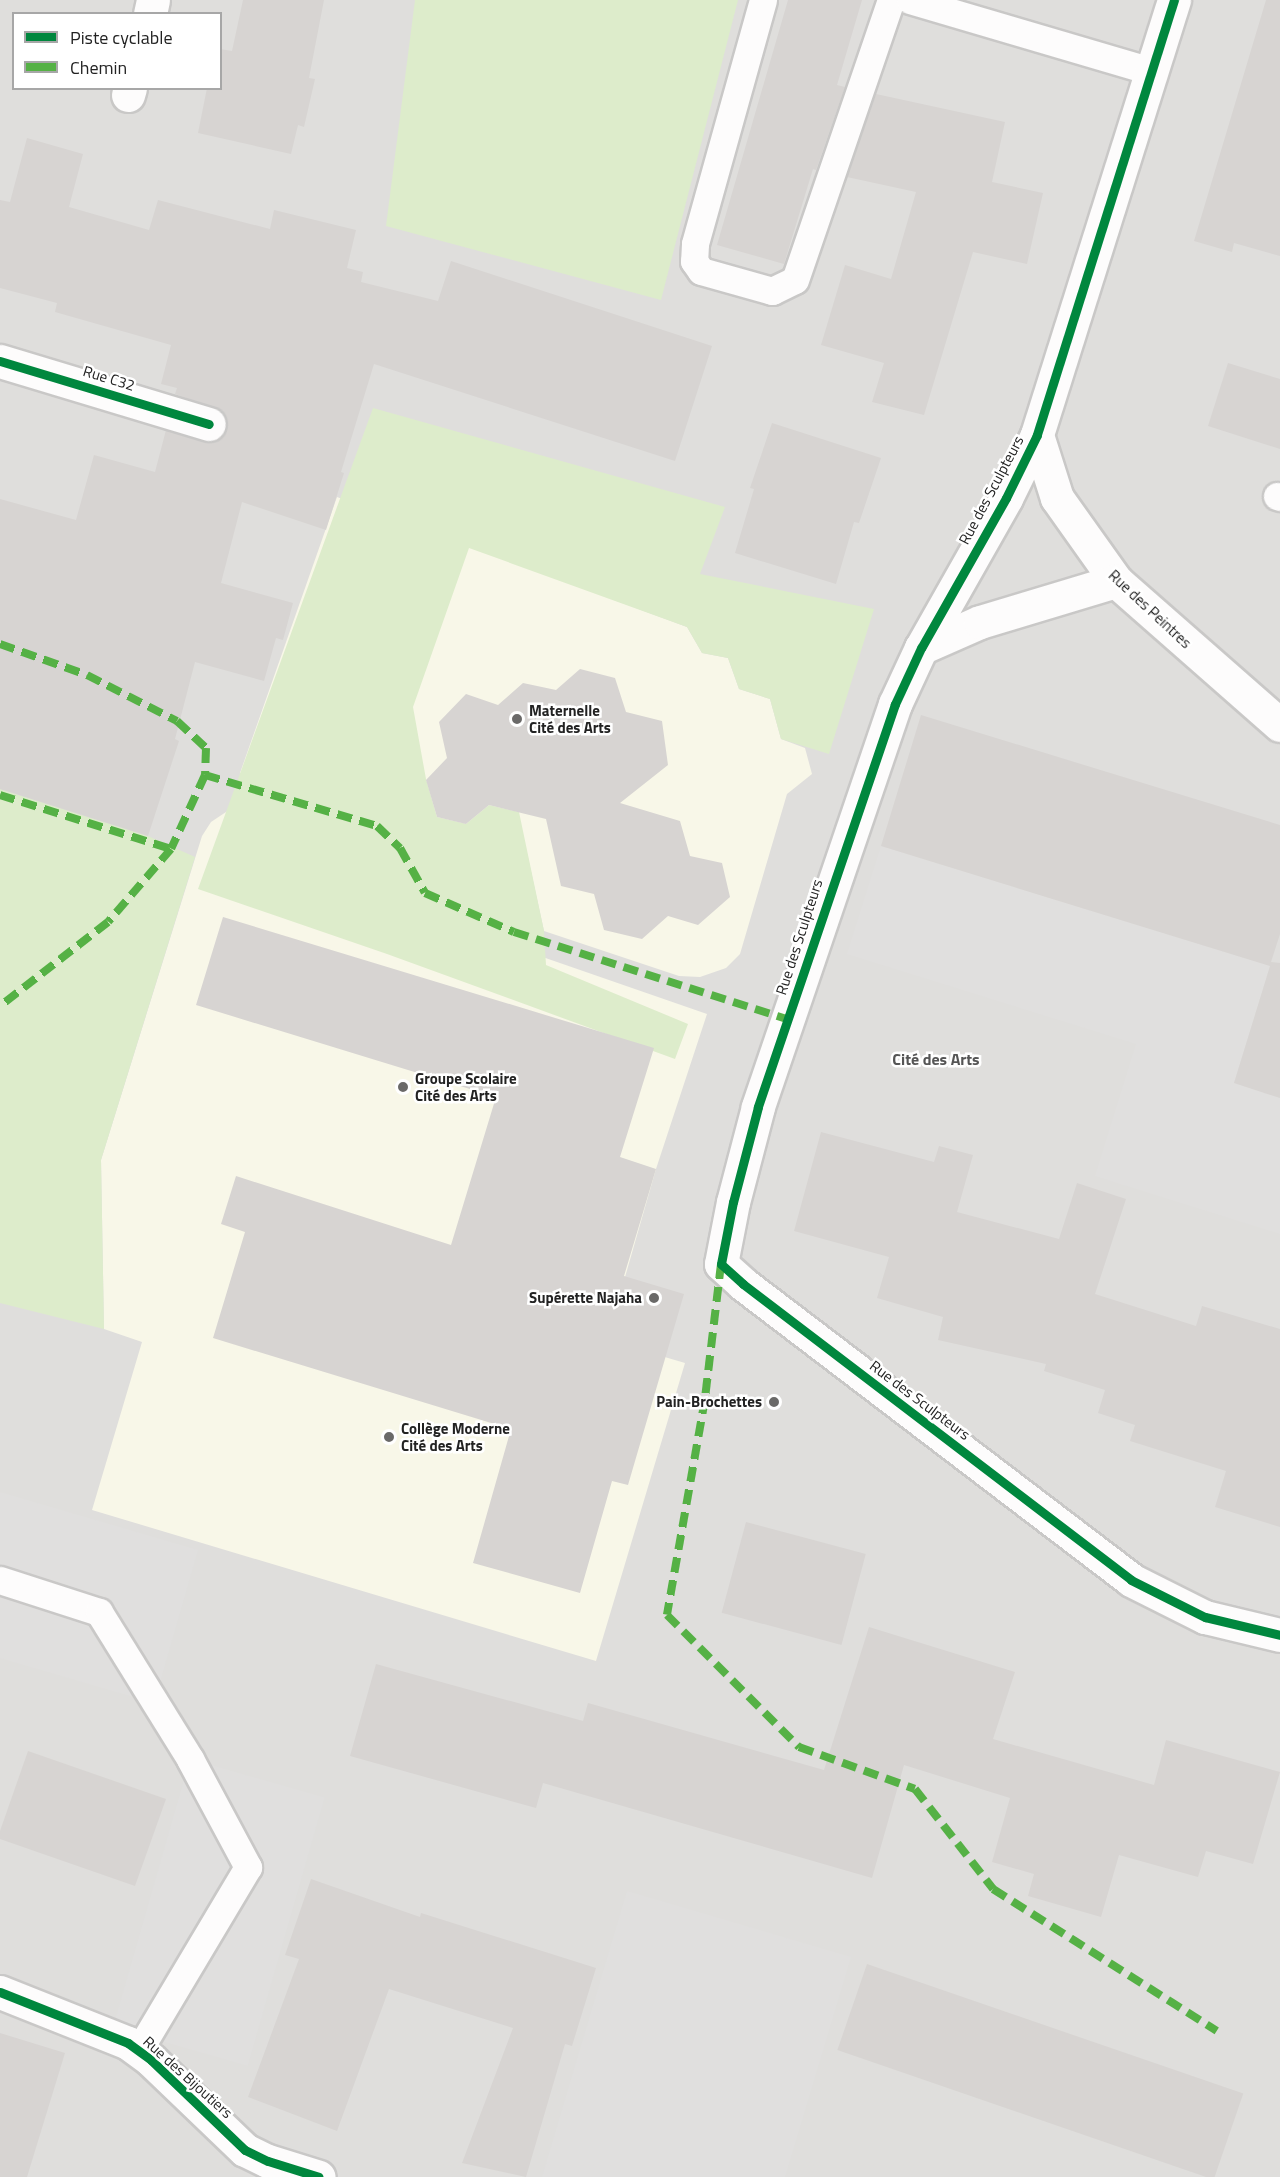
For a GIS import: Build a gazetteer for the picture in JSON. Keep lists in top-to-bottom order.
{
  "streets": {
    "street": [
      "Rue C32",
      "Rue des Sculpteurs",
      "Rue des Peintres",
      "Rue des Bijoutiers"
    ]
  },
  "crossings": [
    ["Rue des Sculpteurs", "Rue des Peintres"]
  ],
  "districts": ["Cité des Arts"],
  "places": [
    "Maternelle Cité des Arts",
    "Groupe Scolaire Cité des Arts",
    "Supérette Najaha",
    "Pain-Brochettes",
    "Collège Moderne Cité des Arts"
  ],
  "legend": ["Piste cyclable", "Chemin"]
}
